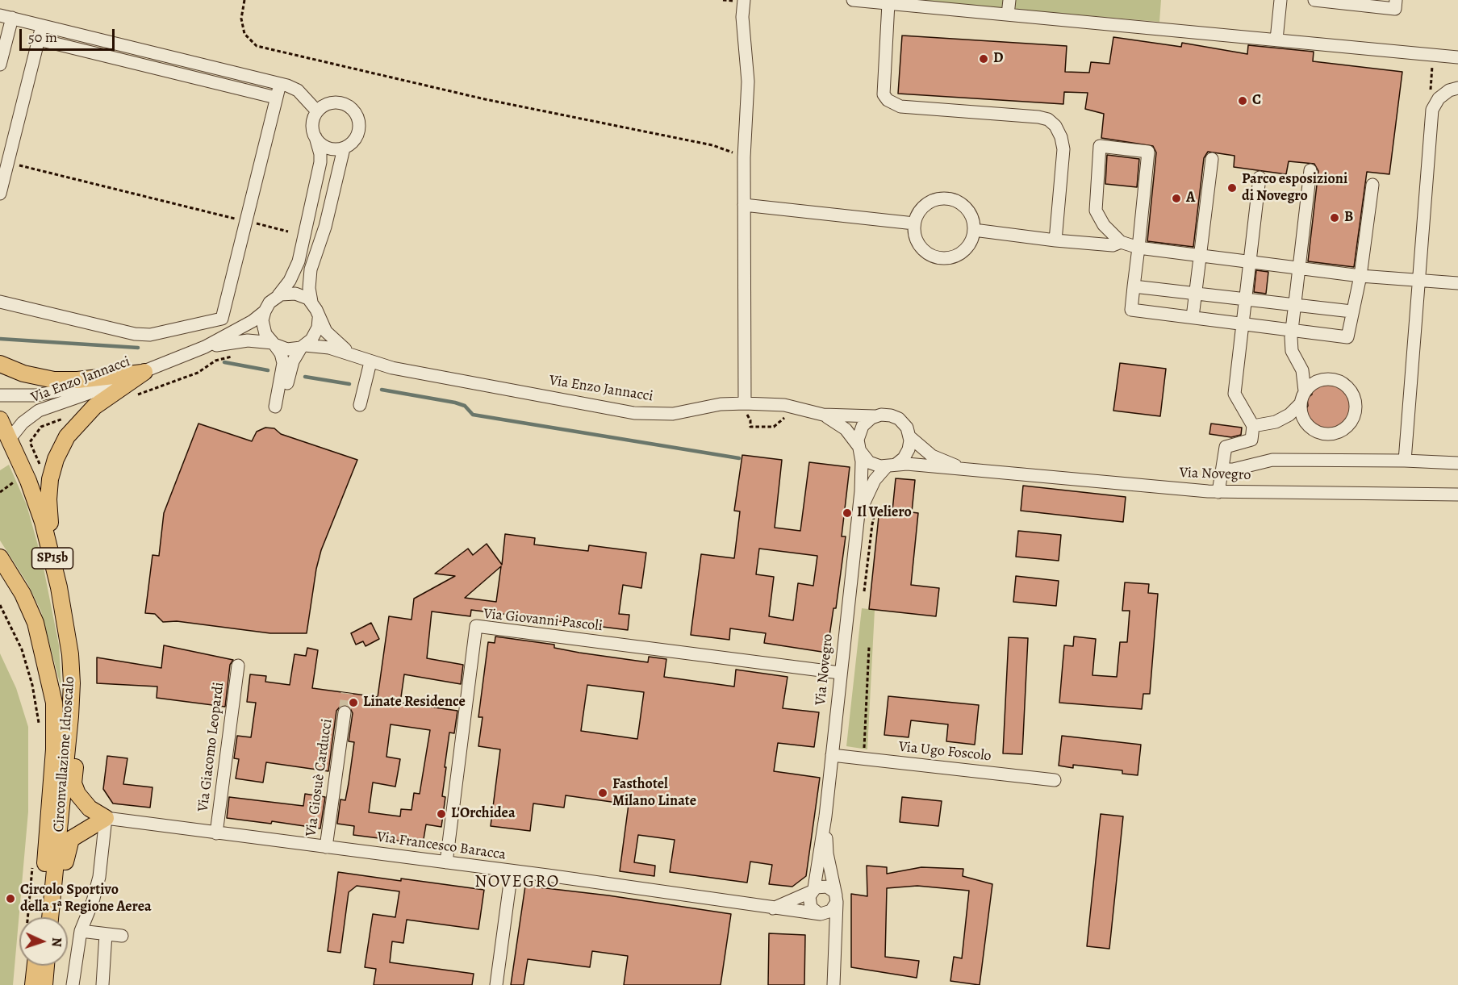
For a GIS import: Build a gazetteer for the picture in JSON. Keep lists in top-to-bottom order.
{
  "streets": {
    "main road": ["SP15b", "Circonvallazione Idroscalo"],
    "street": [
      "Via Enzo Jannacci",
      "Via Novegro",
      "Via Giovanni Pascoli",
      "Via Giacomo Leopardi",
      "Via Ugo Foscolo",
      "Via Giosuè Carducci",
      "Via Francesco Baracca"
    ]
  },
  "crossings": [
    ["Via Enzo Jannacci", "Via Novegro"],
    ["Via Enzo Jannacci", "Circonvallazione Idroscalo"],
    ["Via Novegro", "Via Giovanni Pascoli"],
    ["Via Novegro", "Via Ugo Foscolo"],
    ["Via Novegro", "Via Francesco Baracca"],
    ["Via Giovanni Pascoli", "Via Francesco Baracca"],
    ["Via Giacomo Leopardi", "Via Francesco Baracca"],
    ["Via Giosuè Carducci", "Via Francesco Baracca"]
  ],
  "districts": ["NOVEGRO"],
  "places": [
    "D",
    "C",
    "Parco esposizioni di Novegro",
    "A",
    "B",
    "Il Veliero",
    "Linate Residence",
    "Fasthotel Milano Linate",
    "L'Orchidea",
    "Circolo Sportivo della 1ª Regione Aerea"
  ],
  "scale_bar": "50 m",
  "north": "right"
}
